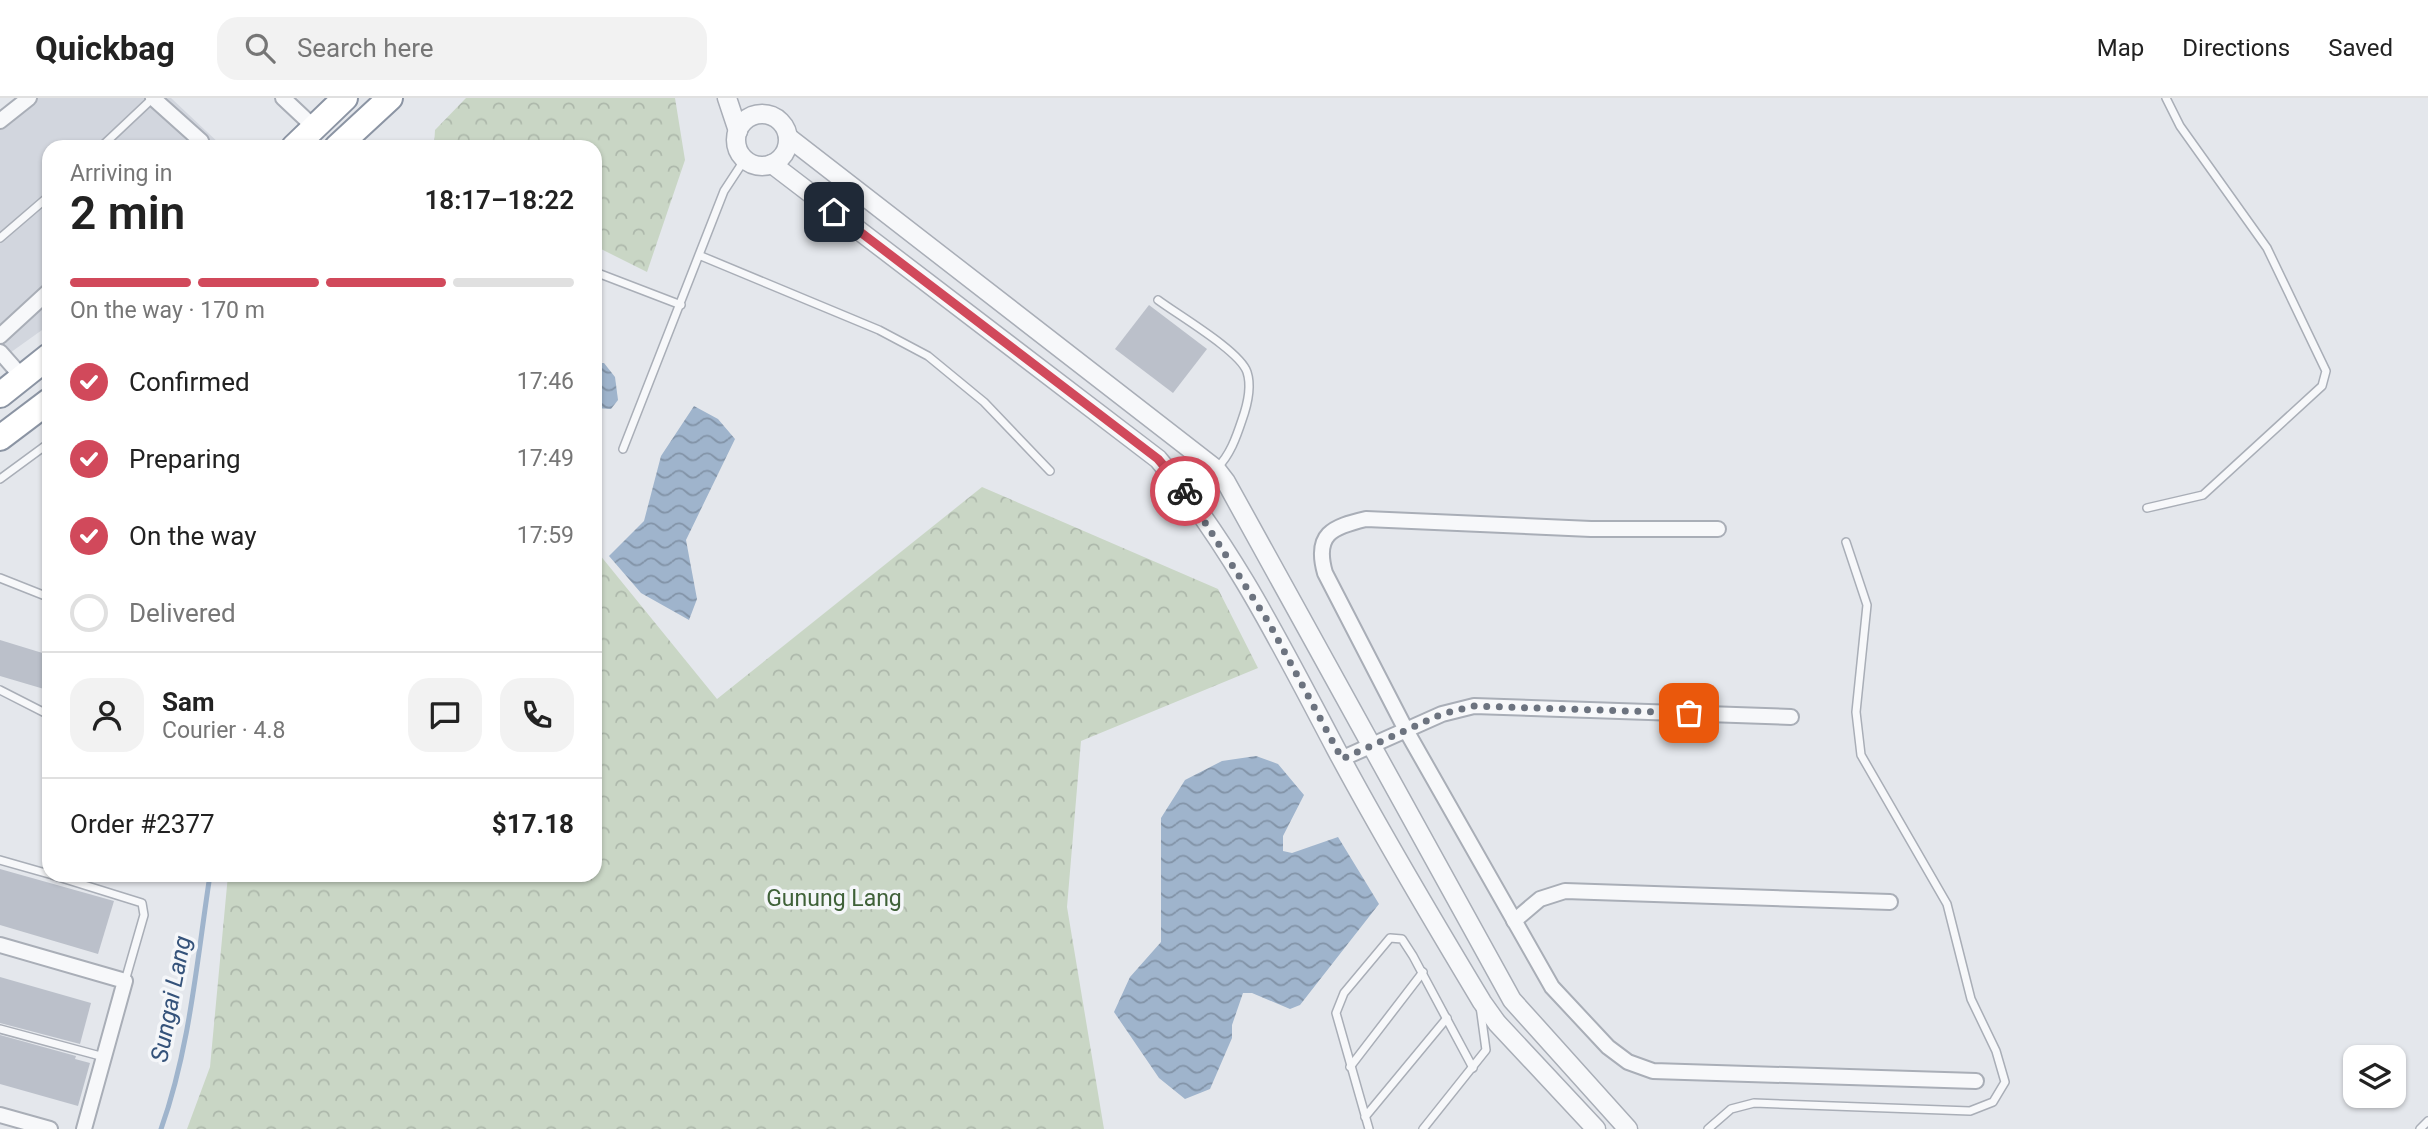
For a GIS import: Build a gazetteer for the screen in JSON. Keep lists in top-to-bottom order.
{
  "water": ["Sungai Lang"],
  "parks": ["Gunung Lang"],
  "page": {
    "header": "Quickbag",
    "search": "Search here",
    "nav": ["Map", "Directions", "Saved"],
    "heading": ["2 min", "Arriving in", "18:17–18:22"],
    "panel": [
      "Sam",
      "Courier · 4.8",
      "Order #2377",
      "$17.18"
    ],
    "bar": "On the way · 170 m",
    "list": [
      ["Confirmed", "17:46"],
      ["Preparing", "17:49"],
      ["On the way", "17:59"],
      "Delivered"
    ]
  }
}
